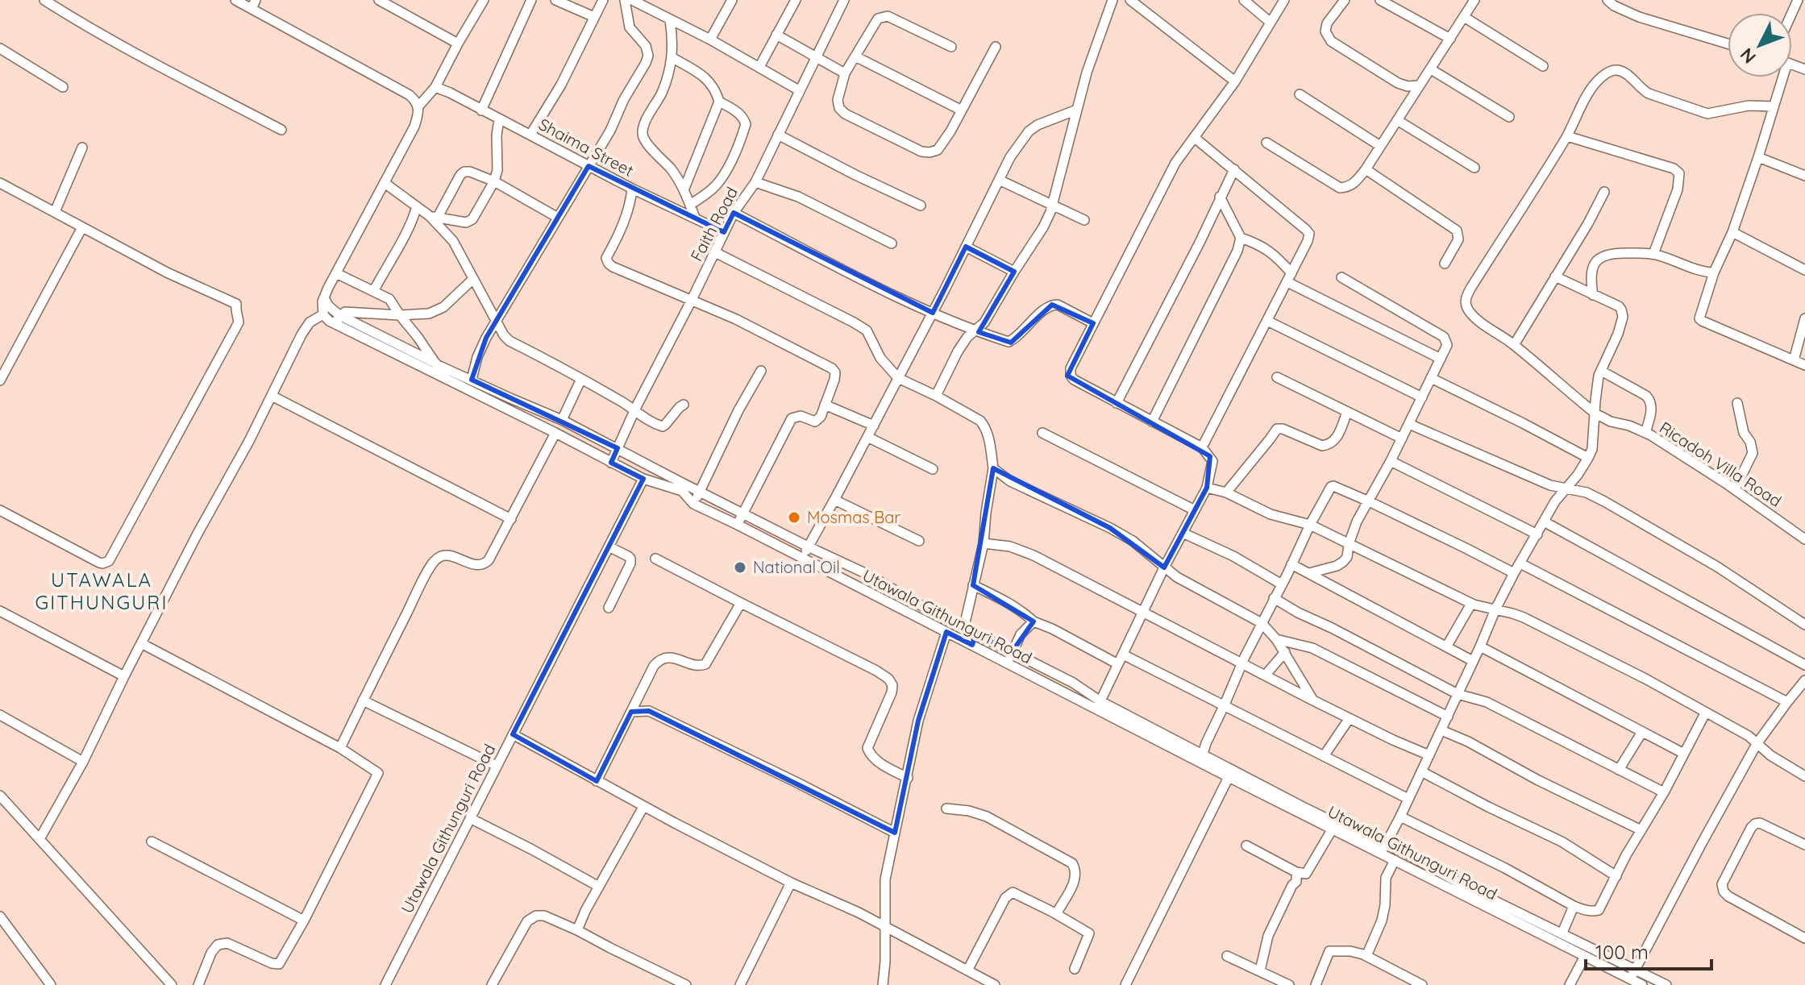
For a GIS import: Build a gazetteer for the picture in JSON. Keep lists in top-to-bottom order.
{
  "streets": {
    "street": [
      "Shaima Street",
      "Faith Road",
      "Ricadoh Villa Road",
      "Utawala Githunguri Road"
    ]
  },
  "crossings": [
    ["Shaima Street", "Faith Road"]
  ],
  "districts": ["UTAWALA GITHUNGURI"],
  "places": ["Mosmas Bar", "National Oil"],
  "scale_bar": "100 m",
  "north": "bottom left"
}
